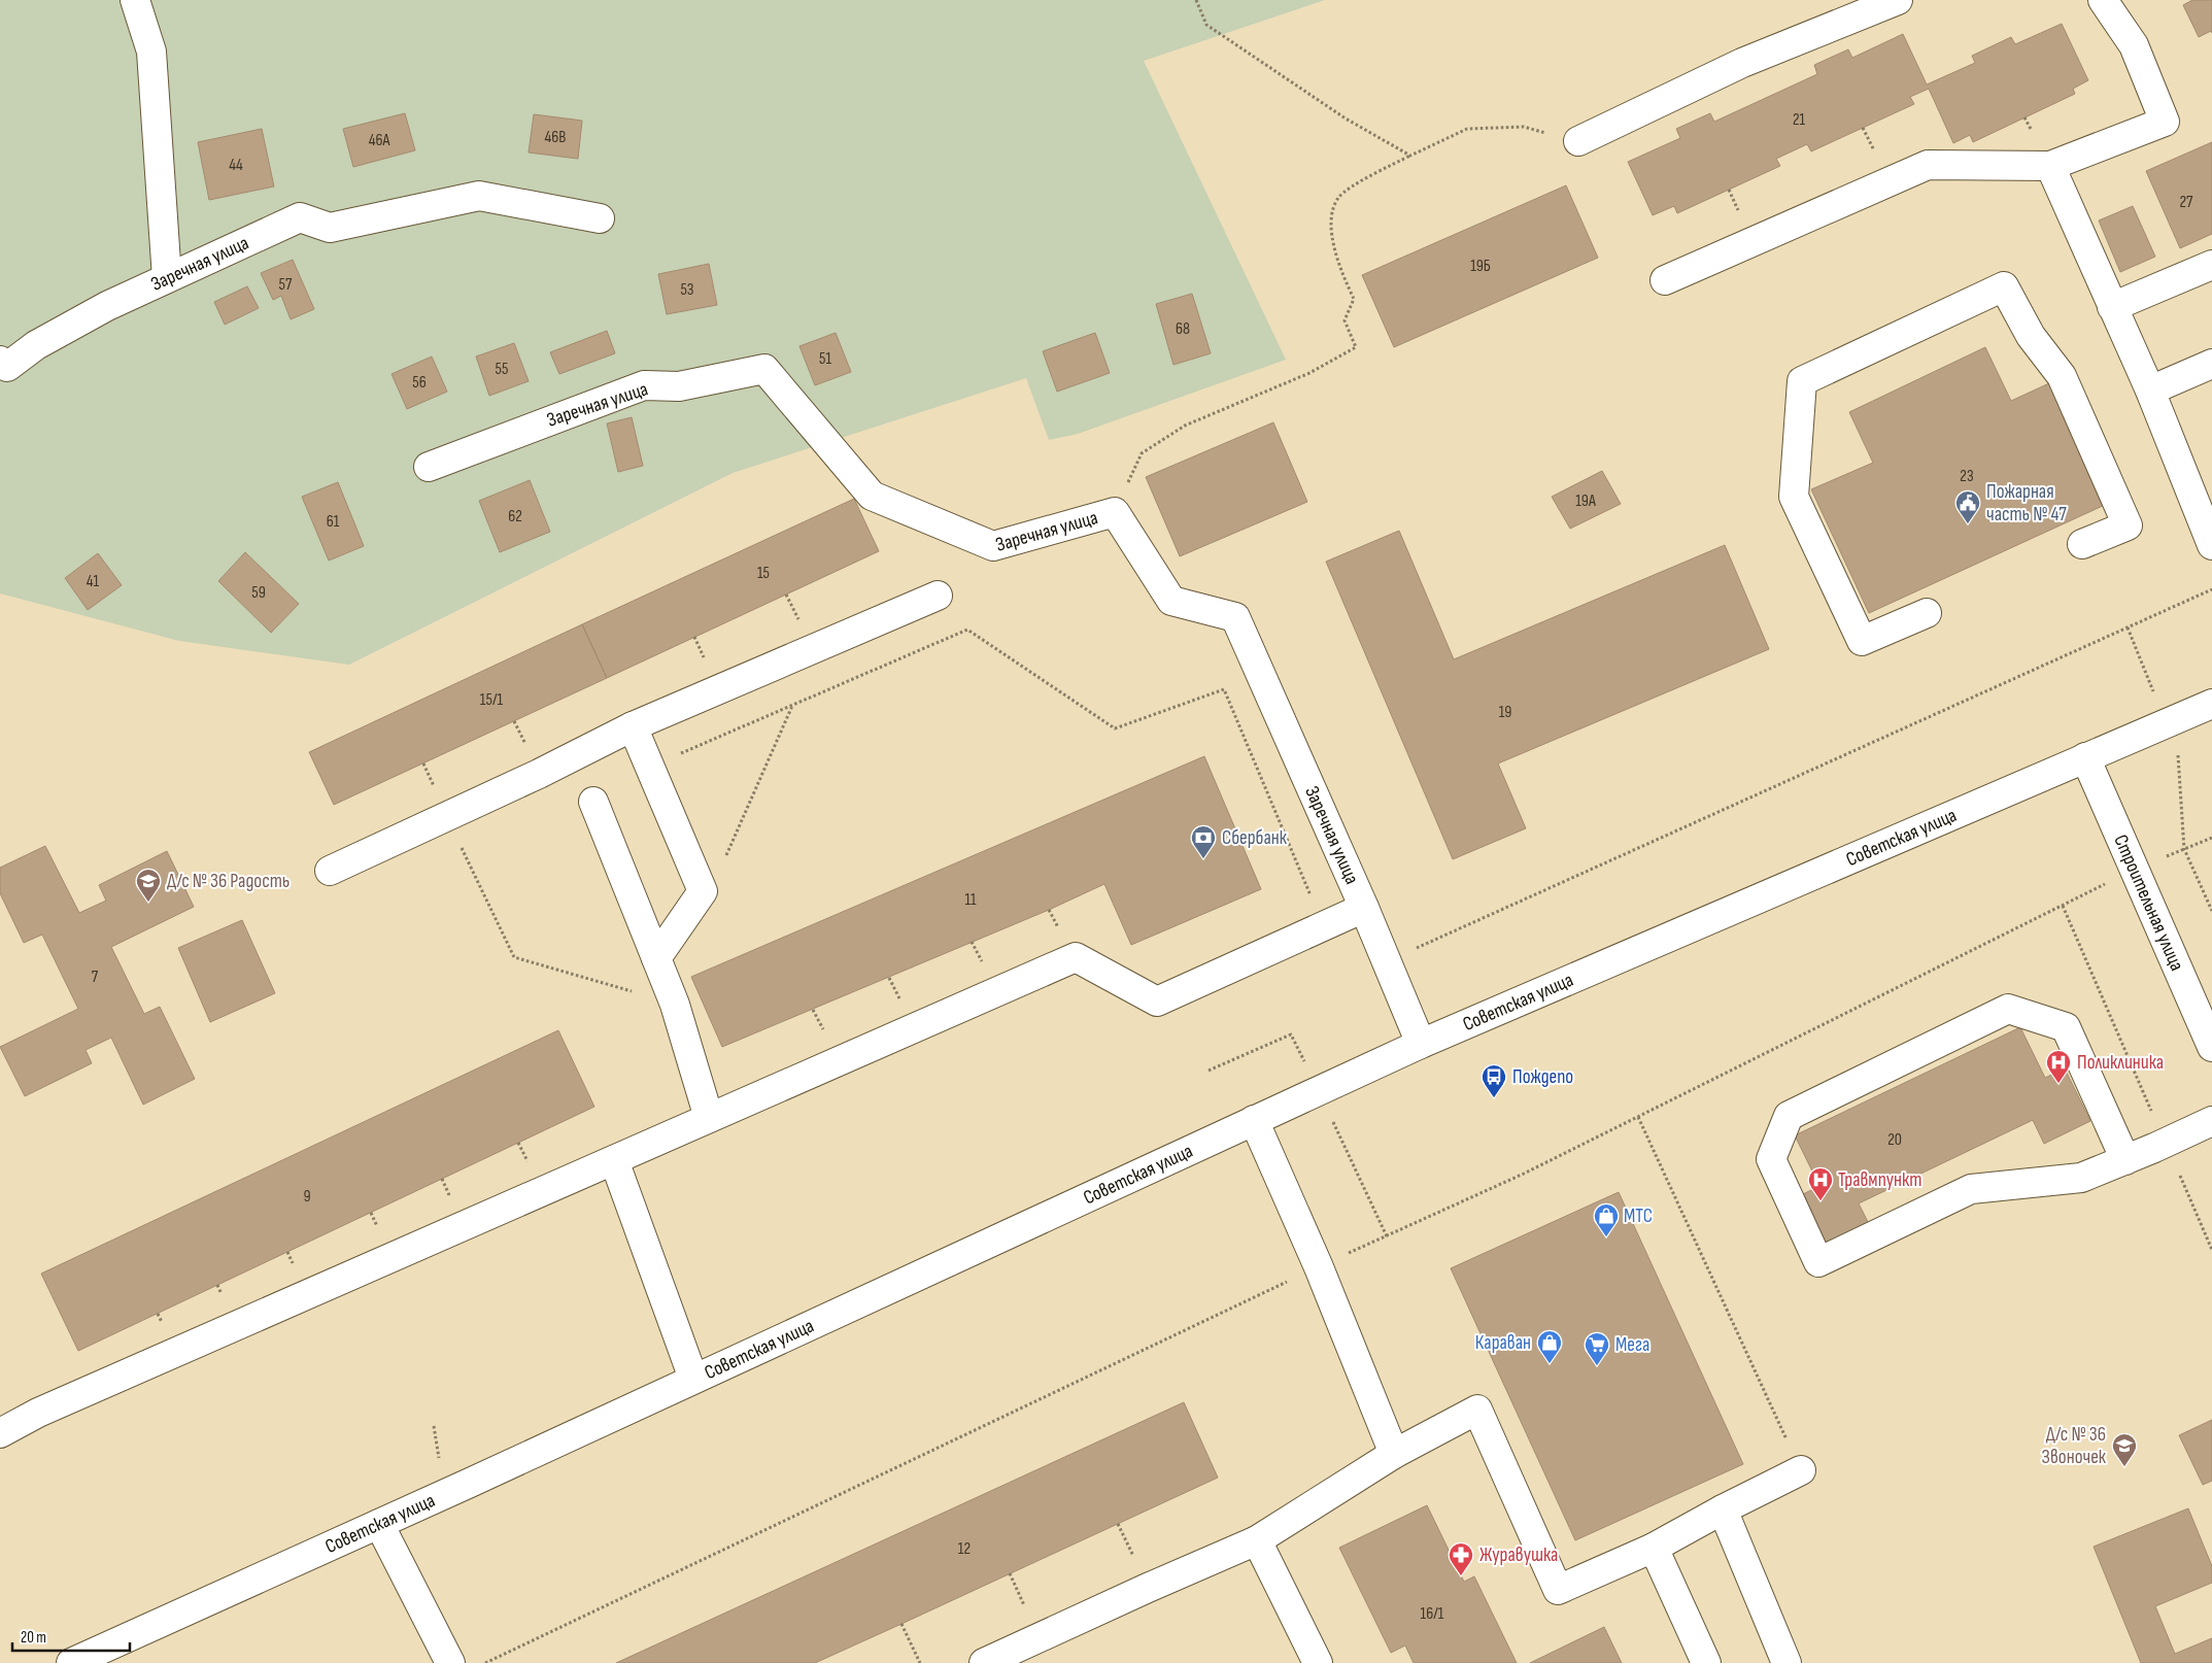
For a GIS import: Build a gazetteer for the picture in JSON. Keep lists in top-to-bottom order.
{
  "streets": {
    "main road": ["Заречная улица", "Советская улица", "Строительная улица"]
  },
  "crossings": [
    ["Заречная улица", "Советская улица"],
    ["Советская улица", "Строительная улица"]
  ],
  "places": {
    "public building": ["Пожарная часть № 47"],
    "bank": ["Сбербанк"],
    "school or university": ["Д/с № 36 Радость", "Д/с № 36 Звоночек"],
    "hospital": ["Поликлиника", "Травмпункт"],
    "bus stop": ["Пождепо"],
    "shop": ["МТС", "Караван"],
    "supermarket": ["Мега"],
    "pharmacy": ["Журавушка"]
  },
  "house_numbers": [
    "21",
    "46В",
    "46А",
    "44",
    "27",
    "19Б",
    "57",
    "53",
    "68",
    "51",
    "55",
    "56",
    "23",
    "19А",
    "62",
    "61",
    "15",
    "41",
    "59",
    "15/1",
    "19",
    "11",
    "7",
    "20",
    "9",
    "12",
    "16/1"
  ],
  "scale_bar": "20 m"
}
